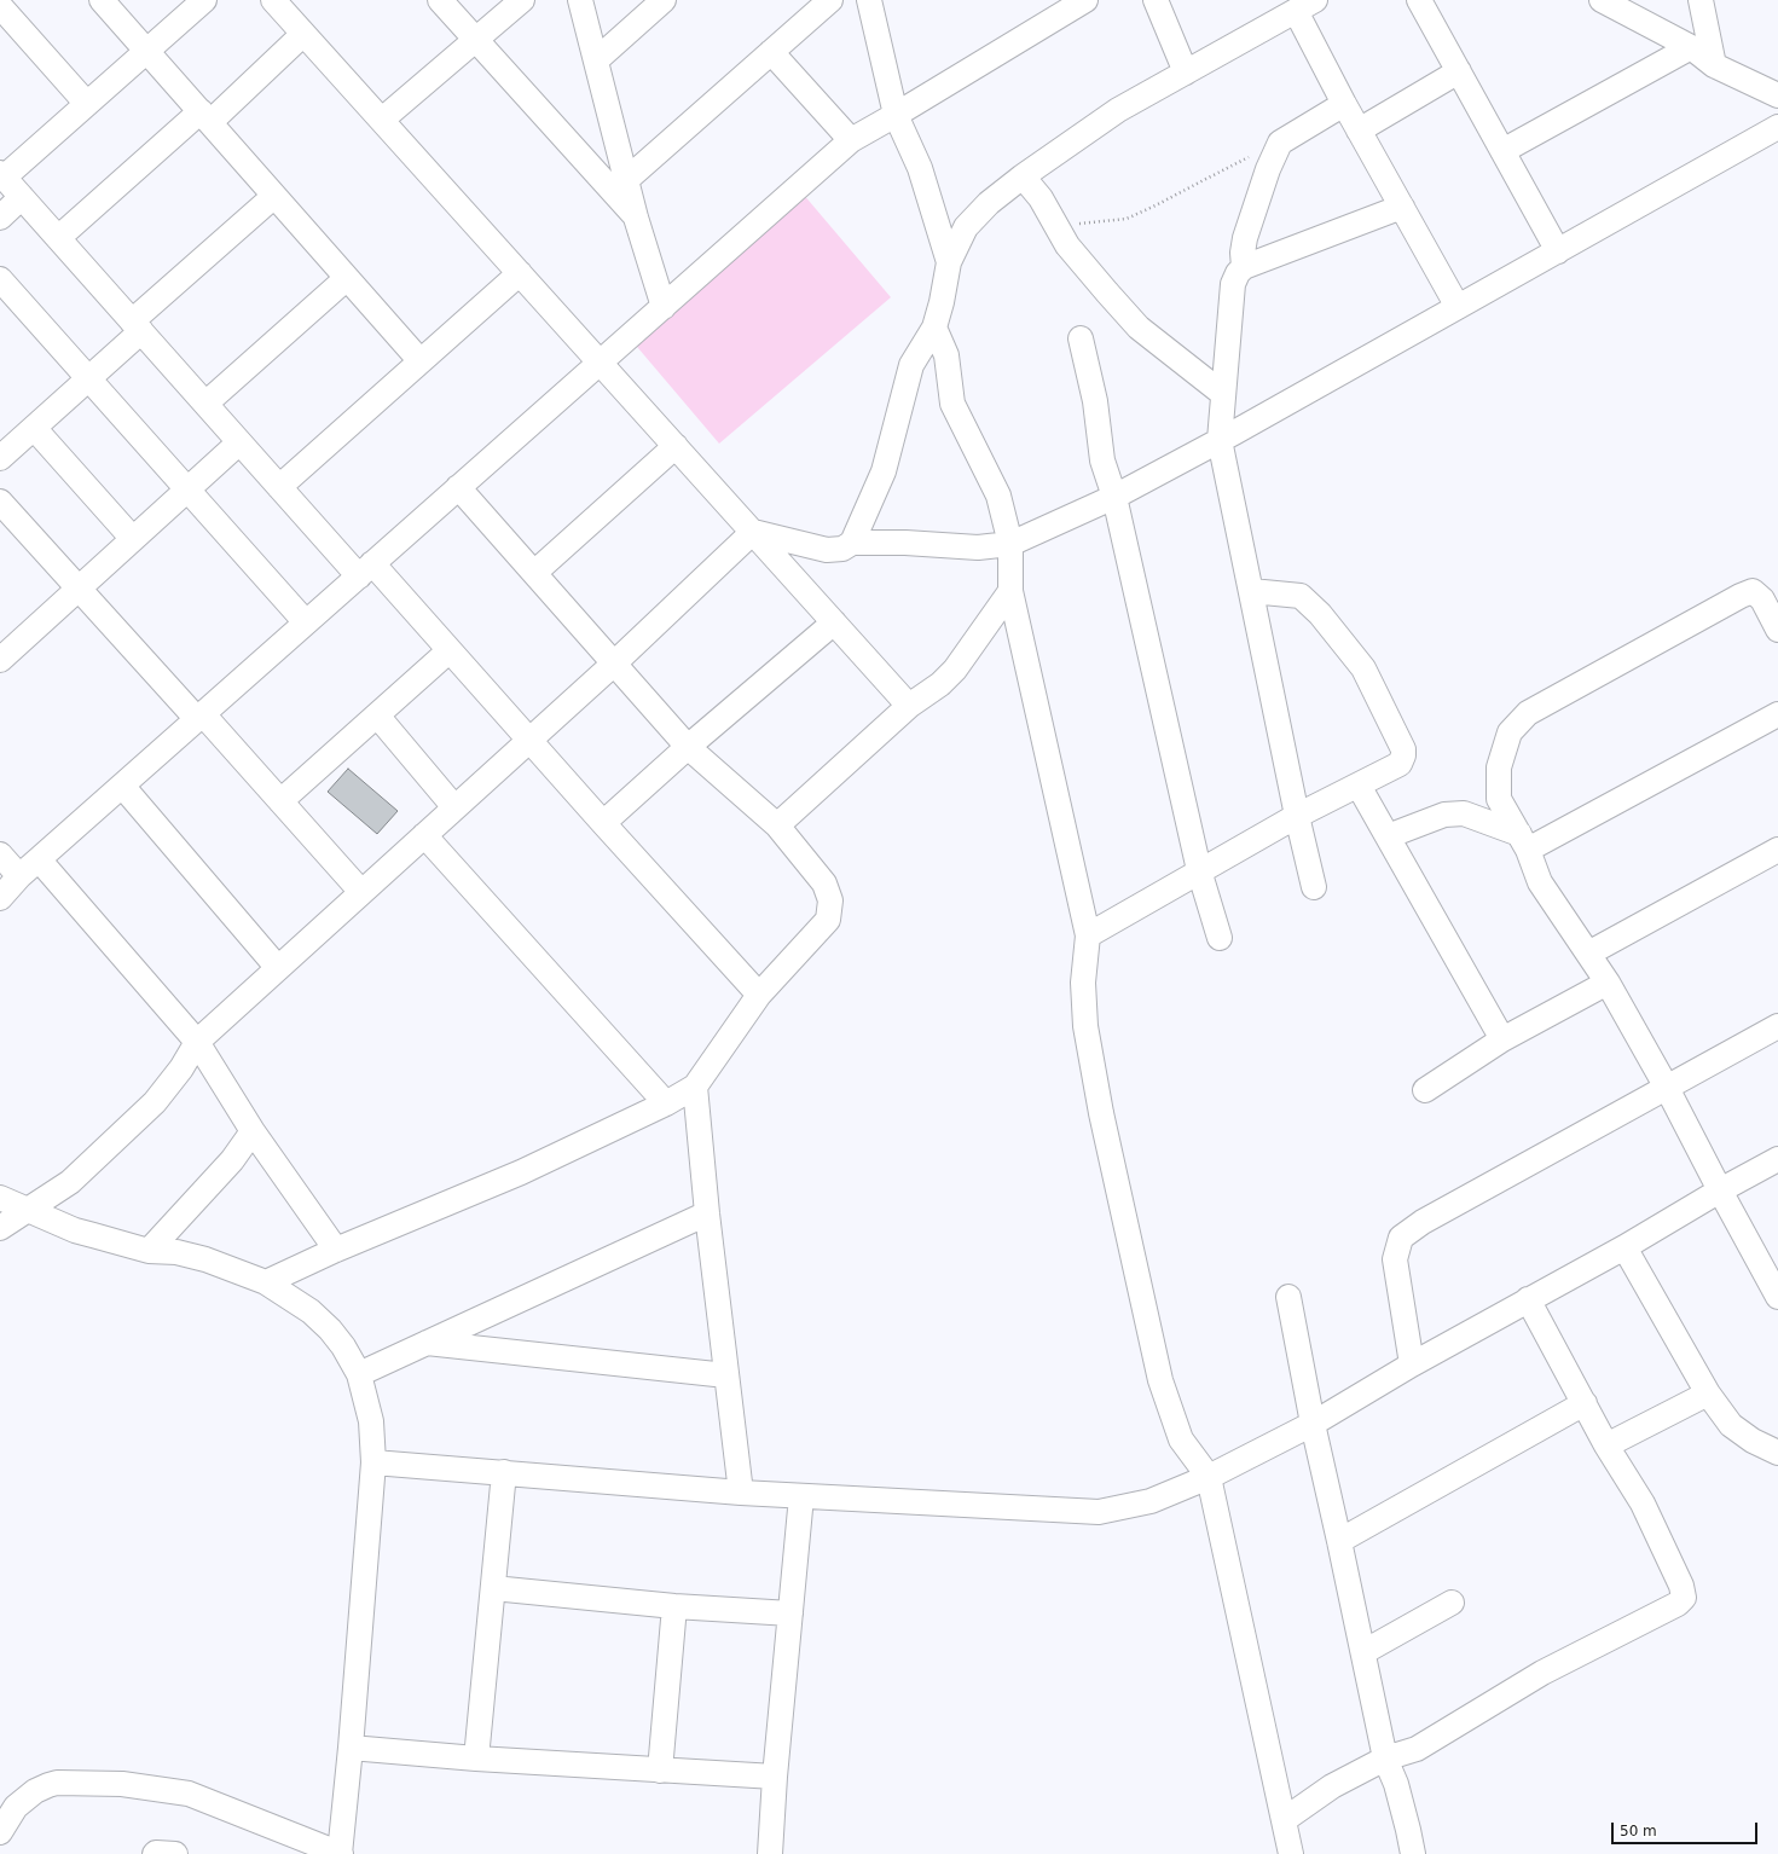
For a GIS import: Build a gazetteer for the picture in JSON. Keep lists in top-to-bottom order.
{
  "scale_bar": "50 m"
}
